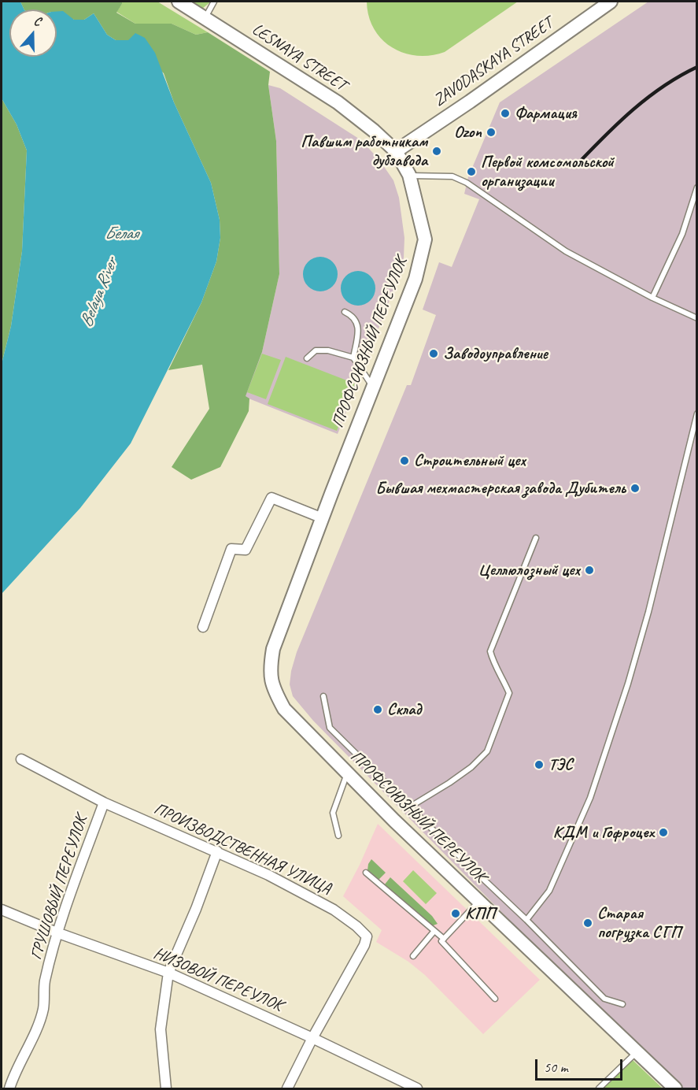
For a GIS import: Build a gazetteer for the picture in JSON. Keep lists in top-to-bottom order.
{
  "streets": {
    "main road": ["LESNAYA STREET", "ZAVODASKAYA STREET", "ПРОФСОЮЗНЫЙ ПЕРЕУЛОК"],
    "street": ["ПРОИЗВОДСТВЕННАЯ УЛИЦА", "ГРУШОВЫЙ ПЕРЕУЛОК", "НИЗОВОЙ ПЕРЕУЛОК"]
  },
  "crossings": [
    ["LESNAYA STREET", "ZAVODASKAYA STREET"],
    ["LESNAYA STREET", "ПРОФСОЮЗНЫЙ ПЕРЕУЛОК"],
    ["ZAVODASKAYA STREET", "ПРОФСОЮЗНЫЙ ПЕРЕУЛОК"],
    ["ПРОИЗВОДСТВЕННАЯ УЛИЦА", "ГРУШОВЫЙ ПЕРЕУЛОК"],
    ["ПРОИЗВОДСТВЕННАЯ УЛИЦА", "НИЗОВОЙ ПЕРЕУЛОК"],
    ["ГРУШОВЫЙ ПЕРЕУЛОК", "НИЗОВОЙ ПЕРЕУЛОК"]
  ],
  "water": ["Белая", "Belaya River"],
  "places": [
    "Фармация",
    "Ozon",
    "Павшим работникам дубзавода",
    "Первой комсомольской организации",
    "Заводоуправление",
    "Строительный цех",
    "Бывшая мехмастерская завода Дубитель",
    "Целлюлозный цех",
    "Склад",
    "ТЭС",
    "КДМ и Гофроцех",
    "КПП",
    "Старая погрузка СГП"
  ],
  "scale_bar": "50 m",
  "north": "top"
}
